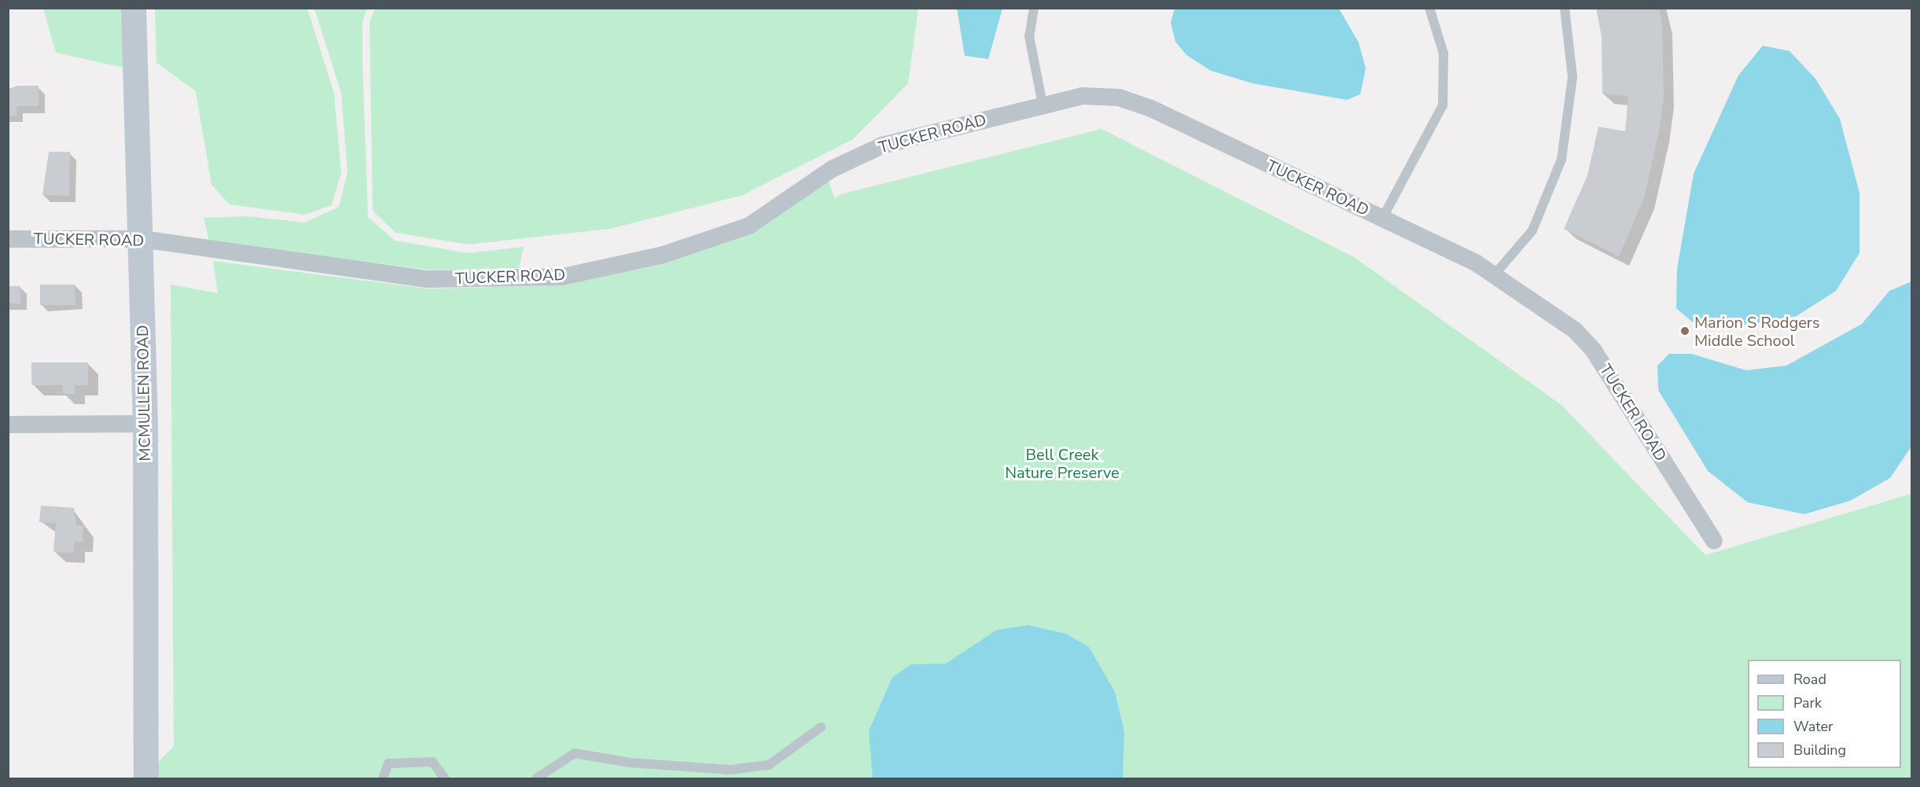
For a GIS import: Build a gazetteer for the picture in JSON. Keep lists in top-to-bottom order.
{
  "streets": {
    "street": ["TUCKER ROAD", "MCMULLEN ROAD"]
  },
  "crossings": [
    ["TUCKER ROAD", "MCMULLEN ROAD"]
  ],
  "parks": ["Bell Creek Nature Preserve"],
  "places": ["Marion S Rodgers Middle School"],
  "legend": [
    "Road",
    "Park",
    "Water",
    "Building"
  ]
}
